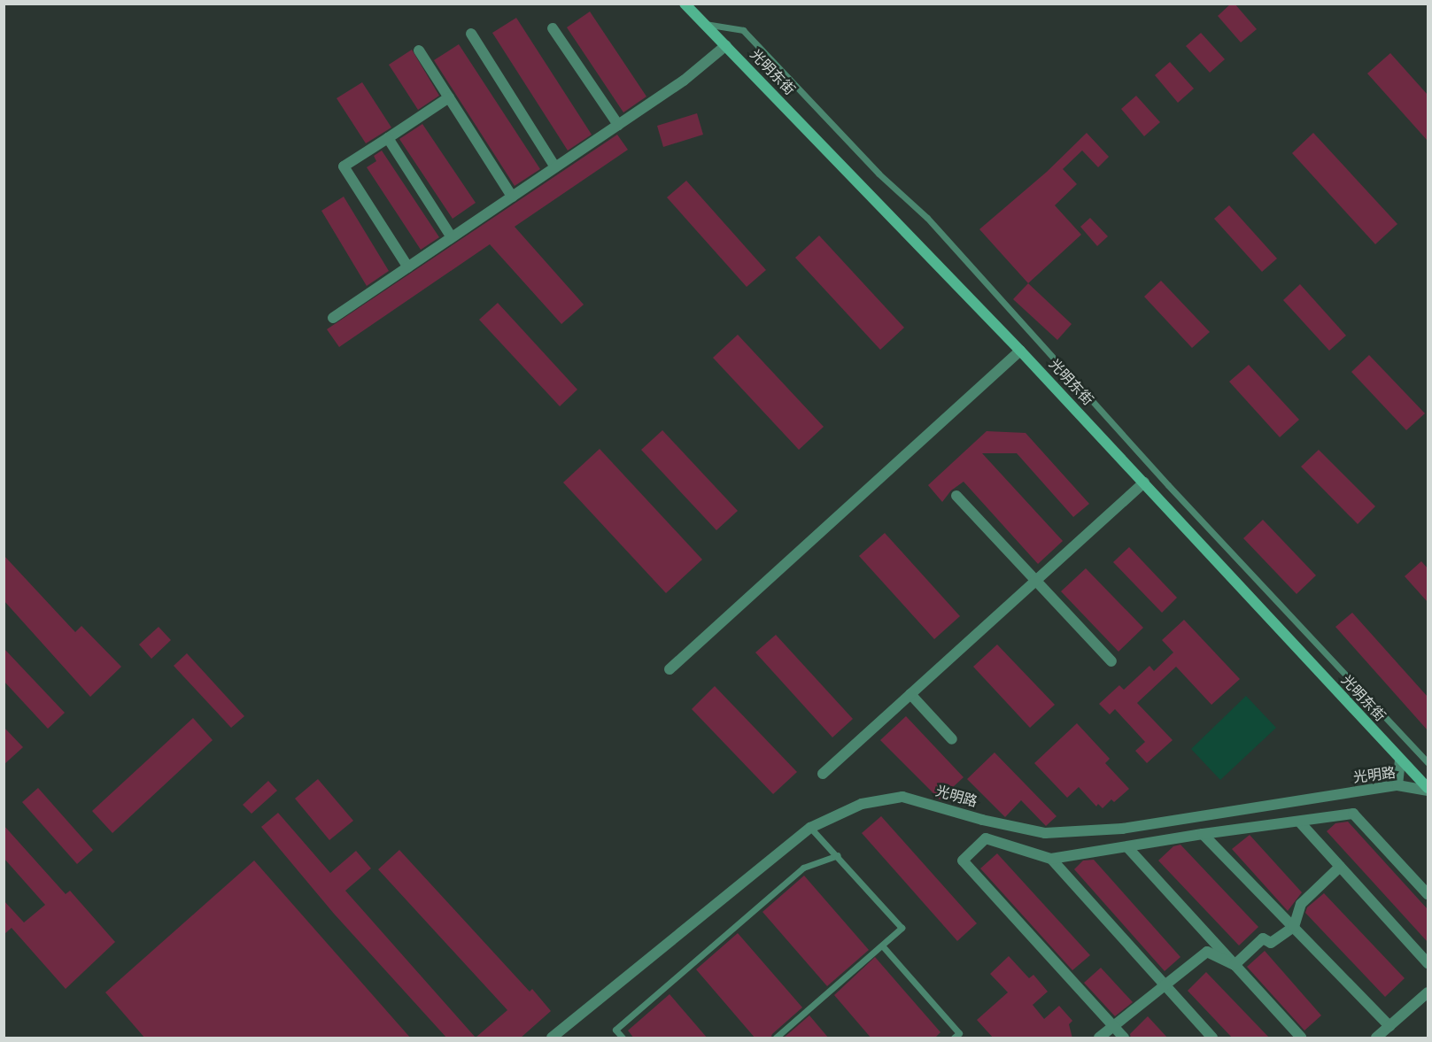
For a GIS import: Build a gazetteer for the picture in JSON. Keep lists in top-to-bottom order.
{
  "streets": {
    "main road": ["光明东街"],
    "street": ["光明路"]
  },
  "crossings": [
    ["光明东街", "光明路"]
  ]
}
